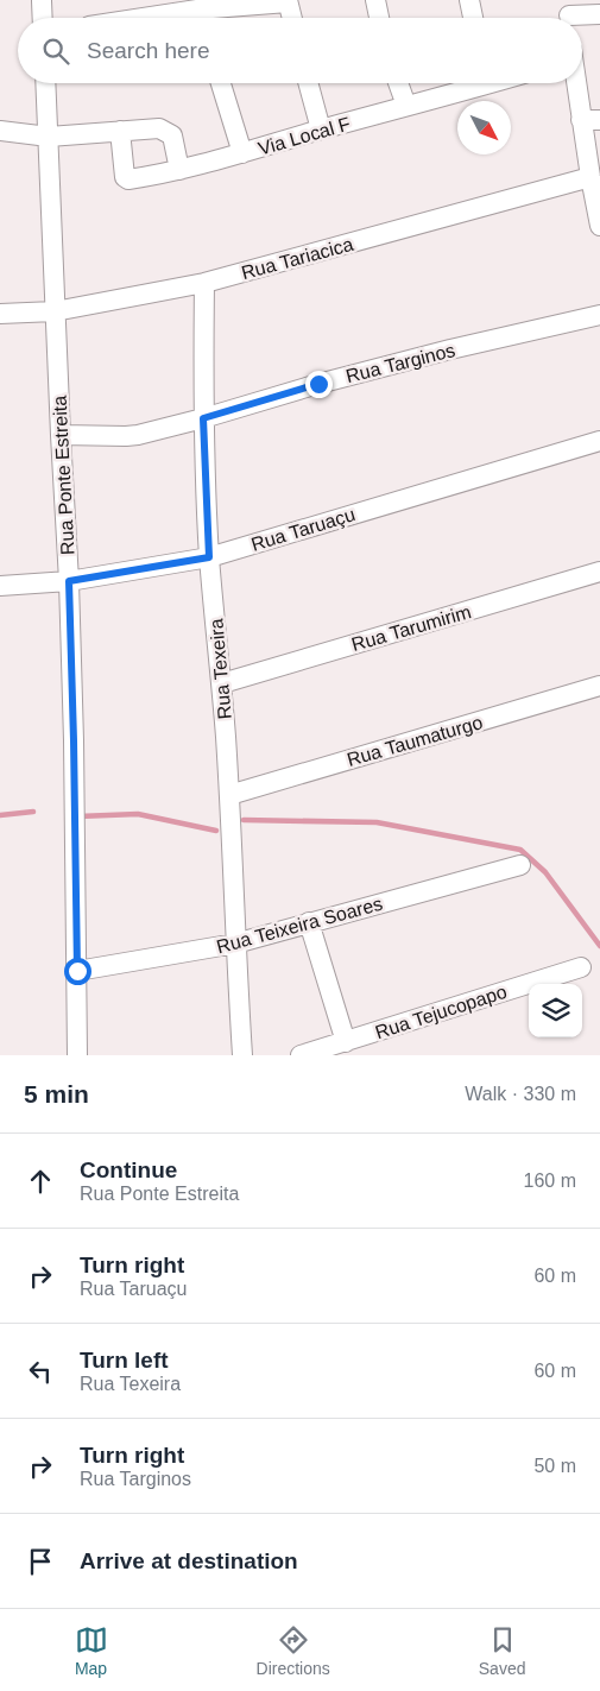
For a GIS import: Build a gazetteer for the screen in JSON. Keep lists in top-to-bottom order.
{
  "streets": {
    "street": [
      "Via Local F",
      "Rua Tariacica",
      "Rua Targinos",
      "Rua Ponte Estreita",
      "Rua Taruaçu",
      "Rua Tarumirim",
      "Rua Texeira",
      "Rua Taumaturgo",
      "Rua Teixeira Soares",
      "Rua Tejucopapo"
    ]
  },
  "crossings": [
    ["Rua Tariacica", "Rua Ponte Estreita"],
    ["Rua Tariacica", "Rua Texeira"],
    ["Rua Targinos", "Rua Ponte Estreita"],
    ["Rua Targinos", "Rua Texeira"],
    ["Rua Ponte Estreita", "Rua Taruaçu"],
    ["Rua Ponte Estreita", "Rua Teixeira Soares"],
    ["Rua Taruaçu", "Rua Texeira"],
    ["Rua Tarumirim", "Rua Texeira"],
    ["Rua Texeira", "Rua Taumaturgo"],
    ["Rua Texeira", "Rua Teixeira Soares"]
  ],
  "north": "bottom right",
  "page": {
    "search": "Search here",
    "heading": ["5 min", "Walk · 330 m"],
    "list": [
      ["Continue", "Rua Ponte Estreita", "160 m"],
      ["Turn right", "Rua Taruaçu", "60 m"],
      ["Turn left", "Rua Texeira", "60 m"],
      ["Turn right", "Rua Targinos", "50 m"],
      "Arrive at destination"
    ],
    "nav": ["Map", "Directions", "Saved"]
  }
}
